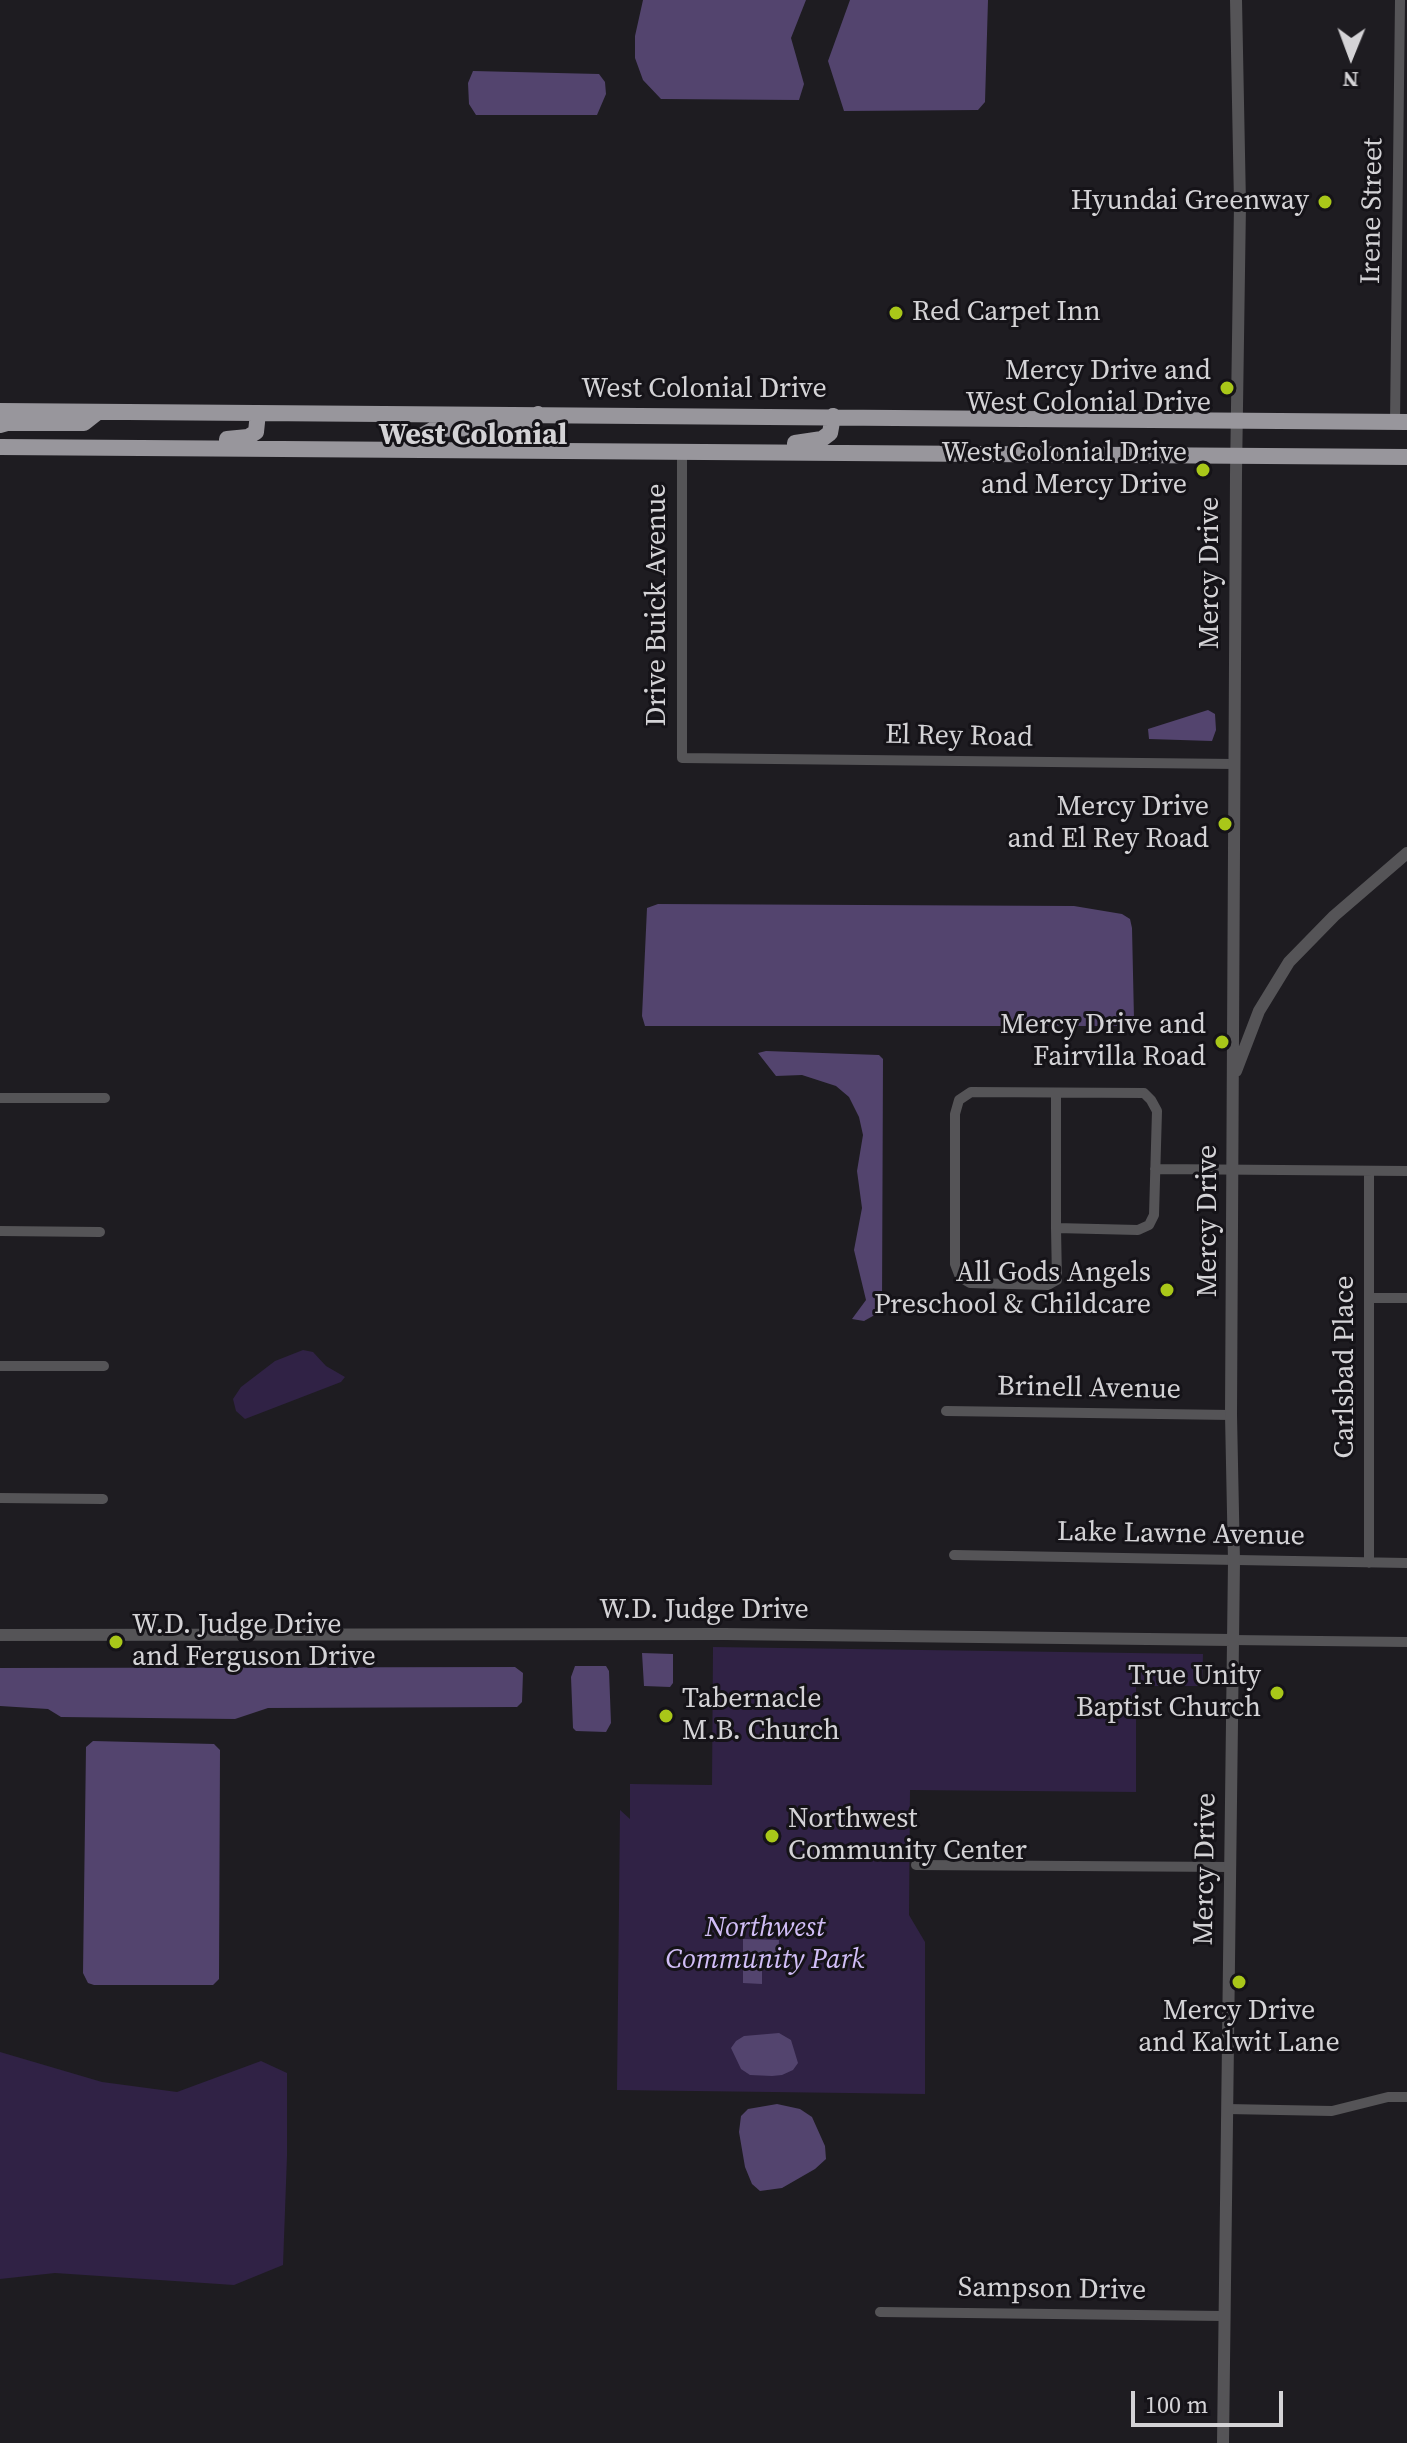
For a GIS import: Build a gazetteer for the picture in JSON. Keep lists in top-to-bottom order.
{
  "streets": {
    "highway": ["West Colonial Drive"],
    "street": [
      "Irene Street",
      "Mercy Drive",
      "Drive Buick Avenue",
      "El Rey Road",
      "Carlsbad Place",
      "Brinell Avenue",
      "Lake Lawne Avenue",
      "W.D. Judge Drive",
      "Sampson Drive"
    ]
  },
  "crossings": [
    ["Irene Street", "West Colonial Drive"],
    ["West Colonial Drive", "Mercy Drive"],
    ["Mercy Drive", "El Rey Road"],
    ["Mercy Drive", "Brinell Avenue"],
    ["Mercy Drive", "Lake Lawne Avenue"],
    ["Mercy Drive", "W.D. Judge Drive"],
    ["Mercy Drive", "Sampson Drive"],
    ["Drive Buick Avenue", "El Rey Road"],
    ["Carlsbad Place", "Lake Lawne Avenue"]
  ],
  "districts": ["West Colonial"],
  "parks": ["Northwest Community Park"],
  "places": [
    "Hyundai Greenway",
    "Red Carpet Inn",
    "Mercy Drive and West Colonial Drive",
    "West Colonial Drive and Mercy Drive",
    "Mercy Drive and El Rey Road",
    "Mercy Drive and Fairvilla Road",
    "All Gods Angels Preschool & Childcare",
    "W.D. Judge Drive and Ferguson Drive",
    "True Unity Baptist Church",
    "Tabernacle M.B. Church",
    "Northwest Community Center",
    "Mercy Drive and Kalwit Lane"
  ],
  "scale_bar": "100 m",
  "north": "bottom"
}
